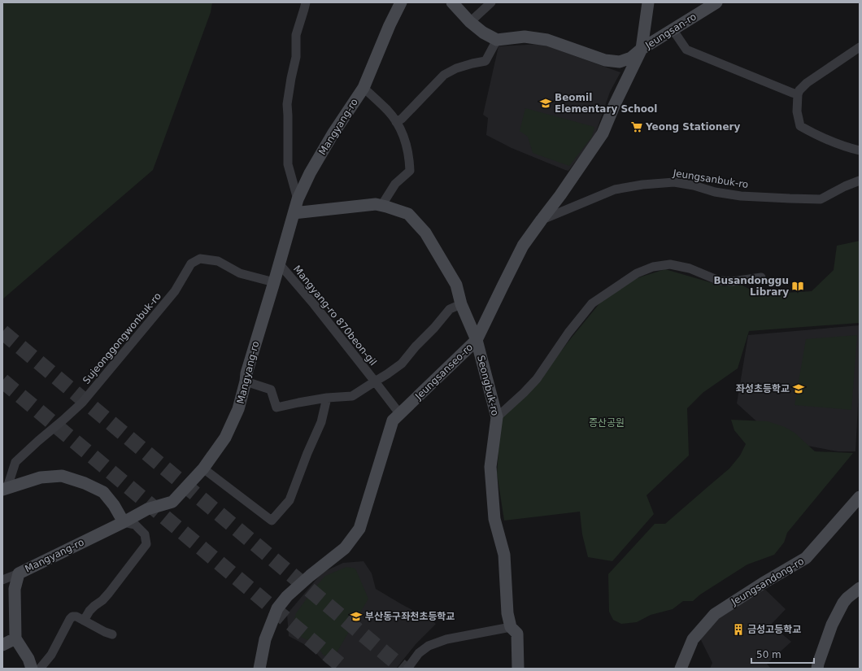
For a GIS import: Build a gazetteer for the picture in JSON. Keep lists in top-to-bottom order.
{
  "streets": {
    "street": [
      "Jeungsan-ro",
      "Mangyang-ro",
      "Jeungsanbuk-ro",
      "Mangyang-ro 870beon-gil",
      "Sujeonggongwonbuk-ro",
      "Jeungsanseo-ro",
      "Seongbuk-ro",
      "Jeungsandong-ro"
    ]
  },
  "crossings": [
    ["Jeungsan-ro", "Jeungsanseo-ro"],
    ["Mangyang-ro", "Mangyang-ro 870beon-gil"],
    ["Mangyang-ro", "Sujeonggongwonbuk-ro"],
    ["Mangyang-ro", "Seongbuk-ro"],
    ["Jeungsanbuk-ro", "Jeungsanseo-ro"],
    ["Mangyang-ro 870beon-gil", "Jeungsanseo-ro"],
    ["Jeungsanseo-ro", "Seongbuk-ro"]
  ],
  "parks": ["증산공원"],
  "places": {
    "school or university": ["Beomil Elementary School", "좌성초등학교", "부산동구좌천초등학교"],
    "supermarket": ["Yeong Stationery"],
    "library": ["Busandonggu Library"],
    "building": ["금성고등학교"]
  },
  "scale_bar": "50 m"
}
